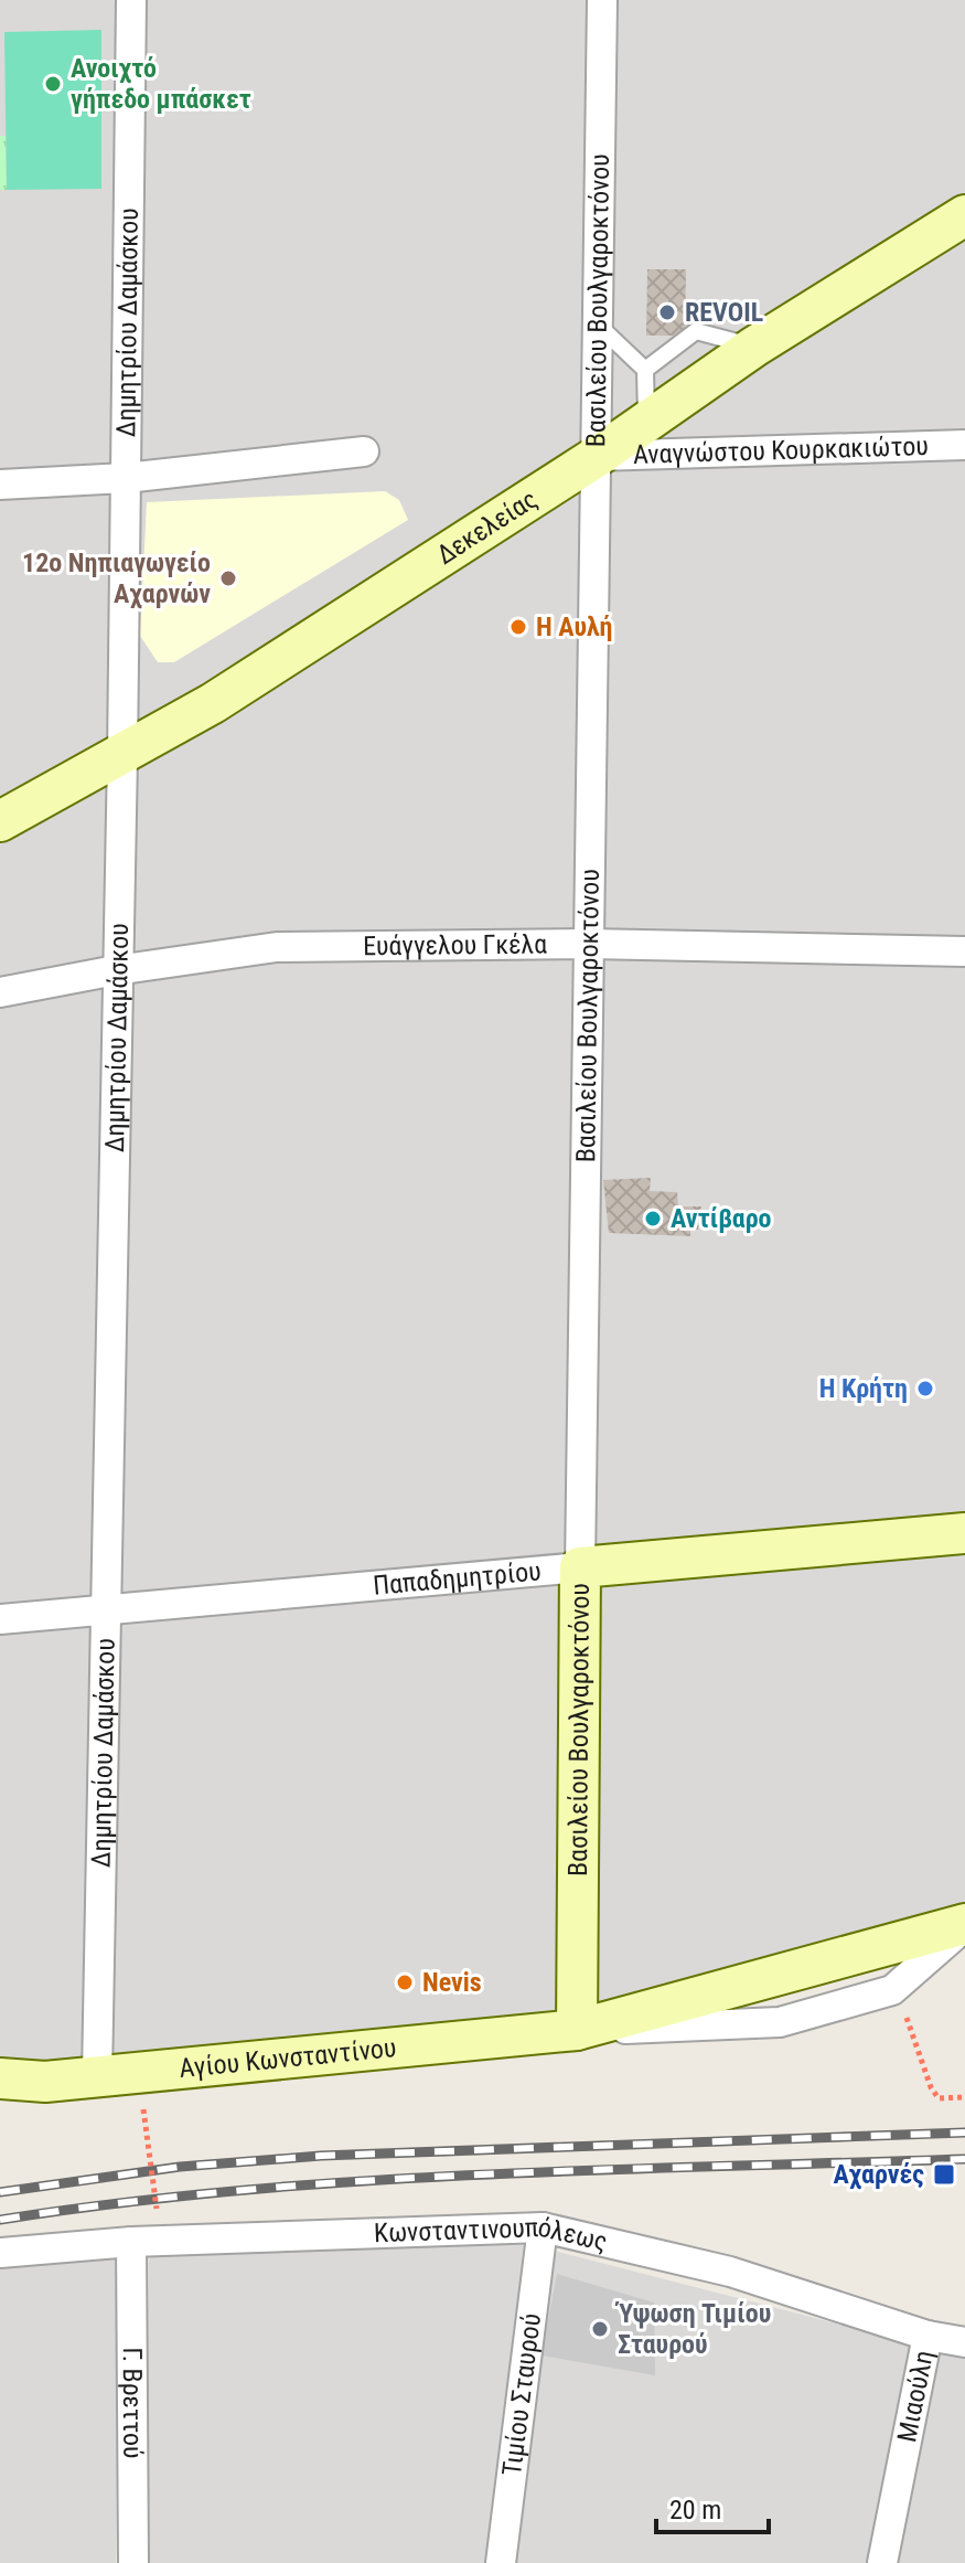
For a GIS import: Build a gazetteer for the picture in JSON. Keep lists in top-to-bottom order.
{
  "streets": {
    "street": [
      "Βασιλείου Βουλγαροκτόνου",
      "Δημητρίου Δαμάσκου",
      "Αναγνώστου Κουρκακιώτου",
      "Δεκελείας",
      "Ευάγγελου Γκέλα",
      "Παπαδημητρίου",
      "Αγίου Κωνσταντίνου",
      "Κωνσταντινουπόλεως",
      "Τιμίου Σταυρού",
      "Μιαούλη",
      "Γ. Βρεττού"
    ]
  },
  "crossings": [
    ["Βασιλείου Βουλγαροκτόνου", "Αναγνώστου Κουρκακιώτου"],
    ["Βασιλείου Βουλγαροκτόνου", "Δεκελείας"],
    ["Βασιλείου Βουλγαροκτόνου", "Ευάγγελου Γκέλα"],
    ["Βασιλείου Βουλγαροκτόνου", "Παπαδημητρίου"],
    ["Βασιλείου Βουλγαροκτόνου", "Αγίου Κωνσταντίνου"],
    ["Δημητρίου Δαμάσκου", "Δεκελείας"],
    ["Δημητρίου Δαμάσκου", "Ευάγγελου Γκέλα"],
    ["Δημητρίου Δαμάσκου", "Παπαδημητρίου"],
    ["Δημητρίου Δαμάσκου", "Αγίου Κωνσταντίνου"],
    ["Αναγνώστου Κουρκακιώτου", "Δεκελείας"],
    ["Κωνσταντινουπόλεως", "Τιμίου Σταυρού"],
    ["Κωνσταντινουπόλεως", "Μιαούλη"],
    ["Κωνσταντινουπόλεως", "Γ. Βρεττού"]
  ],
  "places": {
    "other": [
      "Ανοιχτό γήπεδο μπάσκετ",
      "REVOIL",
      "12ο Νηπιαγωγείο Αχαρνών",
      "Η Αυλή",
      "Αντίβαρο",
      "Η Κρήτη",
      "Nevis",
      "Ύψωση Τιμίου Σταυρού"
    ],
    "transit": ["Αχαρνές"]
  },
  "scale_bar": "20 m"
}
